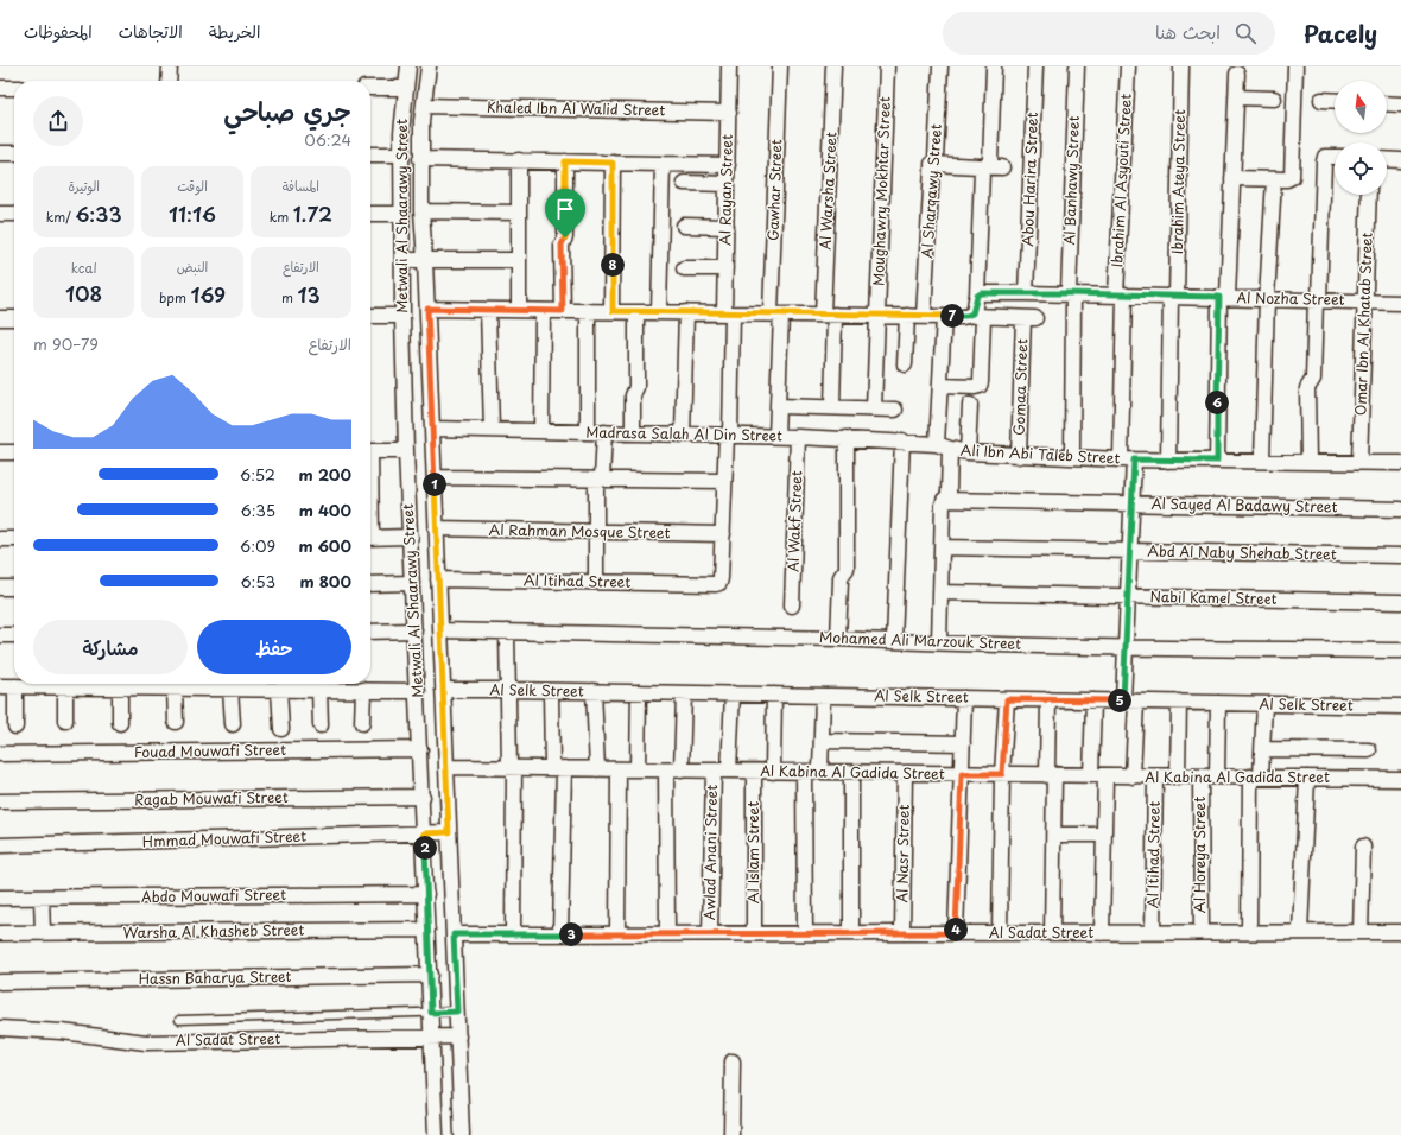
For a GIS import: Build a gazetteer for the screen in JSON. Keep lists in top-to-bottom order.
{
  "streets": {
    "street": [
      "Khaled Ibn Al Walid Street",
      "Abou Harira Street",
      "Al Banhawy Street",
      "Ibrahim Al Asyouti Street",
      "Ibrahim Ateya Street",
      "Al Rayan Street",
      "Gawhar Street",
      "Al Warsha Street",
      "Moughawry Mokhtar Street",
      "Al Sharqawy Street",
      "Metwali Al Shaarawy Street",
      "Al Nozha Street",
      "Omar Ibn Al Khatab Street",
      "Gomaa Street",
      "Madrasa Salah Al Din Street",
      "Ali Ibn Abi Taleb Street",
      "Al Sayed Al Badawy Street",
      "Al Wakf Street",
      "Al Rahman Mosque Street",
      "Abd Al Naby Shehab Street",
      "Al Itihad Street",
      "Nabil Kamel Street",
      "Mohamed Ali Marzouk Street",
      "Al Selk Street",
      "Fouad Mouwafi Street",
      "Al Kabina Al Gadida Street",
      "Ragab Mouwafi Street",
      "Hmmad Mouwafi Street",
      "Awlad Anani Street",
      "Al Islam Street",
      "Al Nasr Street",
      "Al Horeya Street",
      "Abdo Mouwafi Street",
      "Warsha Al Khasheb Street",
      "Al Sadat Street",
      "Hassn Baharya Street"
    ]
  },
  "crossings": [
    ["Khaled Ibn Al Walid Street", "Al Rayan Street"],
    ["Khaled Ibn Al Walid Street", "Metwali Al Shaarawy Street"],
    ["Abou Harira Street", "Al Nozha Street"],
    ["Al Banhawy Street", "Al Nozha Street"],
    ["Al Banhawy Street", "Ali Ibn Abi Taleb Street"],
    ["Ibrahim Al Asyouti Street", "Al Nozha Street"],
    ["Ibrahim Al Asyouti Street", "Ali Ibn Abi Taleb Street"],
    ["Ibrahim Al Asyouti Street", "Al Sayed Al Badawy Street"],
    ["Ibrahim Al Asyouti Street", "Abd Al Naby Shehab Street"],
    ["Ibrahim Al Asyouti Street", "Nabil Kamel Street"],
    ["Ibrahim Al Asyouti Street", "Mohamed Ali Marzouk Street"],
    ["Ibrahim Al Asyouti Street", "Al Selk Street"],
    ["Ibrahim Al Asyouti Street", "Al Kabina Al Gadida Street"],
    ["Ibrahim Ateya Street", "Al Nozha Street"],
    ["Ibrahim Ateya Street", "Ali Ibn Abi Taleb Street"],
    ["Al Rayan Street", "Madrasa Salah Al Din Street"],
    ["Al Rayan Street", "Al Rahman Mosque Street"],
    ["Al Rayan Street", "Al Itihad Street"],
    ["Gawhar Street", "Madrasa Salah Al Din Street"],
    ["Metwali Al Shaarawy Street", "Madrasa Salah Al Din Street"],
    ["Metwali Al Shaarawy Street", "Al Rahman Mosque Street"],
    ["Metwali Al Shaarawy Street", "Al Itihad Street"],
    ["Metwali Al Shaarawy Street", "Mohamed Ali Marzouk Street"],
    ["Metwali Al Shaarawy Street", "Al Selk Street"],
    ["Metwali Al Shaarawy Street", "Fouad Mouwafi Street"],
    ["Metwali Al Shaarawy Street", "Al Kabina Al Gadida Street"],
    ["Metwali Al Shaarawy Street", "Ragab Mouwafi Street"],
    ["Metwali Al Shaarawy Street", "Hmmad Mouwafi Street"],
    ["Metwali Al Shaarawy Street", "Abdo Mouwafi Street"],
    ["Metwali Al Shaarawy Street", "Warsha Al Khasheb Street"],
    ["Metwali Al Shaarawy Street", "Al Sadat Street"],
    ["Metwali Al Shaarawy Street", "Hassn Baharya Street"],
    ["Al Nozha Street", "Omar Ibn Al Khatab Street"],
    ["Omar Ibn Al Khatab Street", "Ali Ibn Abi Taleb Street"],
    ["Gomaa Street", "Ali Ibn Abi Taleb Street"],
    ["Madrasa Salah Al Din Street", "Ali Ibn Abi Taleb Street"],
    ["Madrasa Salah Al Din Street", "Al Wakf Street"],
    ["Al Itihad Street", "Al Kabina Al Gadida Street"],
    ["Al Itihad Street", "Al Sadat Street"],
    ["Al Kabina Al Gadida Street", "Awlad Anani Street"],
    ["Al Kabina Al Gadida Street", "Al Islam Street"],
    ["Al Kabina Al Gadida Street", "Al Nasr Street"],
    ["Al Kabina Al Gadida Street", "Al Horeya Street"],
    ["Awlad Anani Street", "Al Sadat Street"],
    ["Al Islam Street", "Al Sadat Street"],
    ["Al Nasr Street", "Al Sadat Street"],
    ["Al Horeya Street", "Al Sadat Street"]
  ],
  "north": "top",
  "page": {
    "header": "Pacely",
    "search": "ابحث هنا",
    "nav": ["الخريطة", "الاتجاهات", "المحفوظات"],
    "heading": ["جري صباحي", "06:24"],
    "stats": [
      ["المسافة", "1.72 km"],
      ["الوقت", "11:16"],
      ["الوتيرة", "6:33 /km"],
      ["الارتفاع", "13 m"],
      ["النبض", "169 bpm"],
      ["kcal", "108"]
    ],
    "pins": [
      "8",
      "7",
      "6",
      "1",
      "5",
      "2",
      "4",
      "3"
    ],
    "chart": ["الارتفاع", "79–90 m"],
    "list": [
      {
        "name": "200 m",
        "note": "6:52"
      },
      {
        "name": "400 m",
        "note": "6:35"
      },
      {
        "name": "600 m",
        "note": "6:09"
      },
      {
        "name": "800 m",
        "note": "6:53"
      }
    ],
    "buttons": ["حفظ", "مشاركة"]
  }
}
